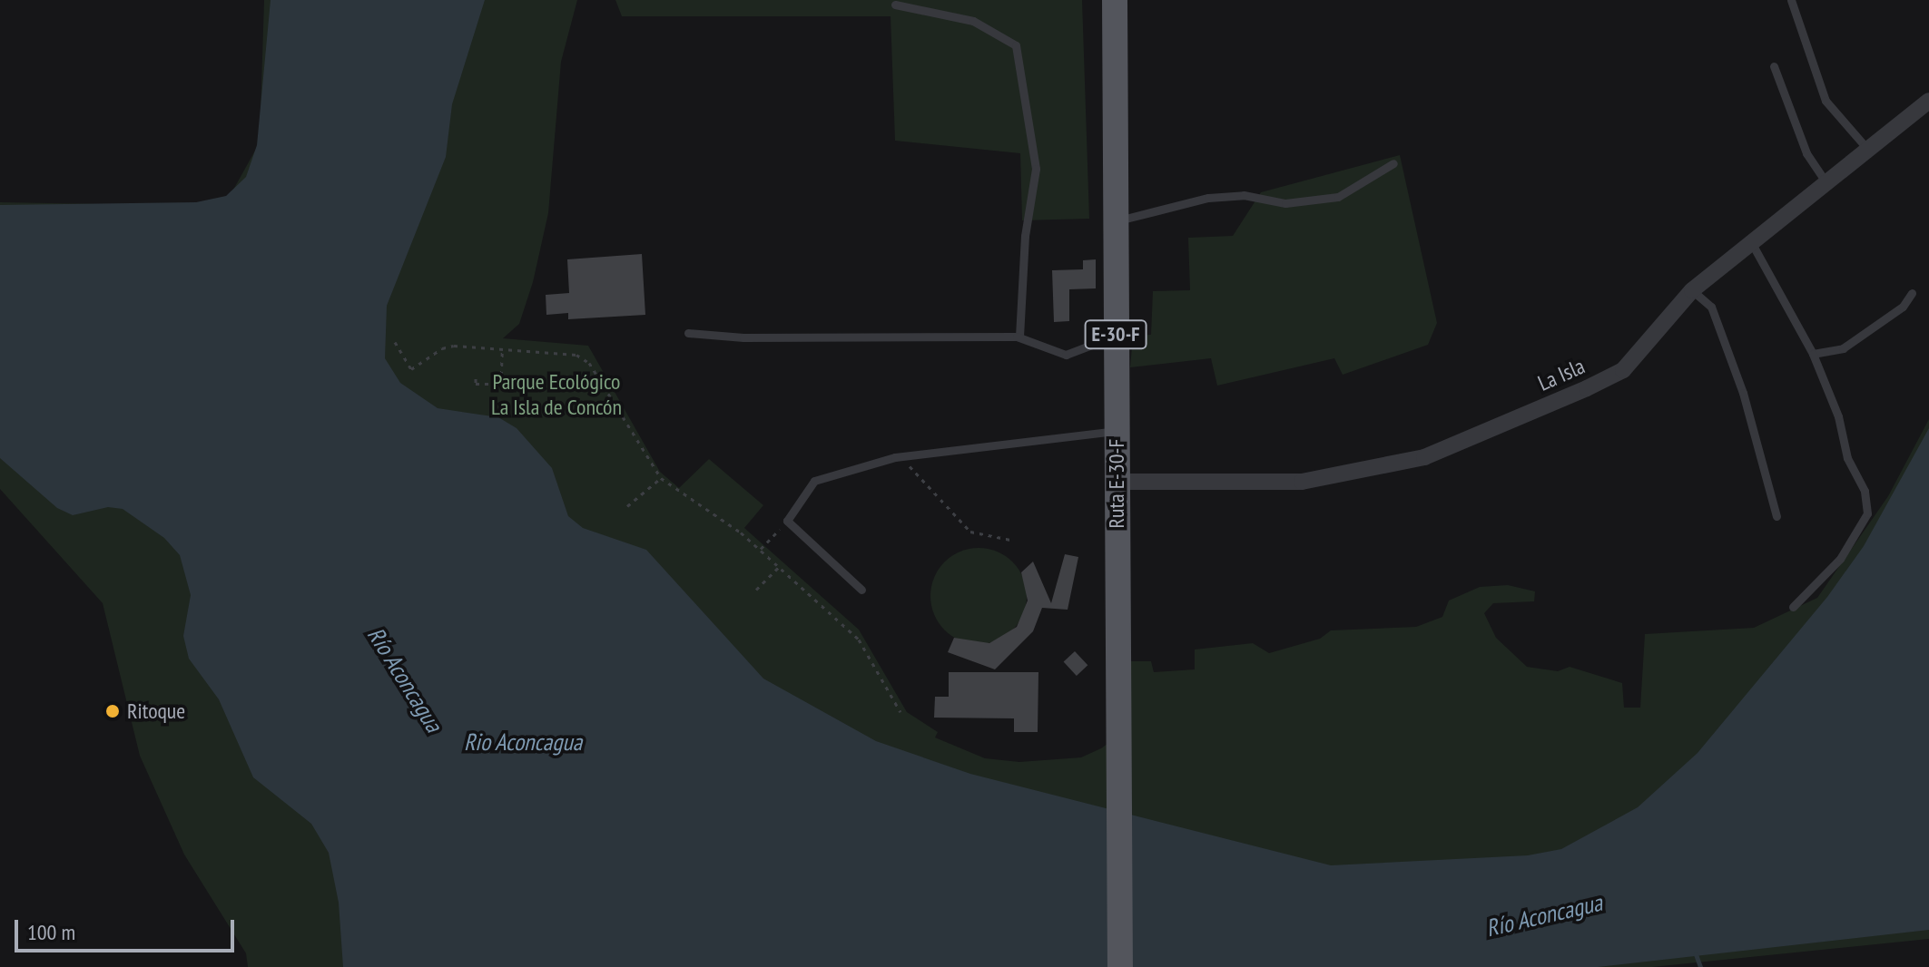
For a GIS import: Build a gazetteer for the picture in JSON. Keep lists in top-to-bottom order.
{
  "streets": {
    "main road": ["E-30-F", "Ruta E-30-F"],
    "street": ["La Isla"]
  },
  "crossings": [
    ["La Isla", "Ruta E-30-F"]
  ],
  "water": ["Río Aconcagua", "Rio Aconcagua"],
  "parks": ["Parque Ecológico La Isla de Concón"],
  "places": ["Ritoque"],
  "scale_bar": "100 m"
}
